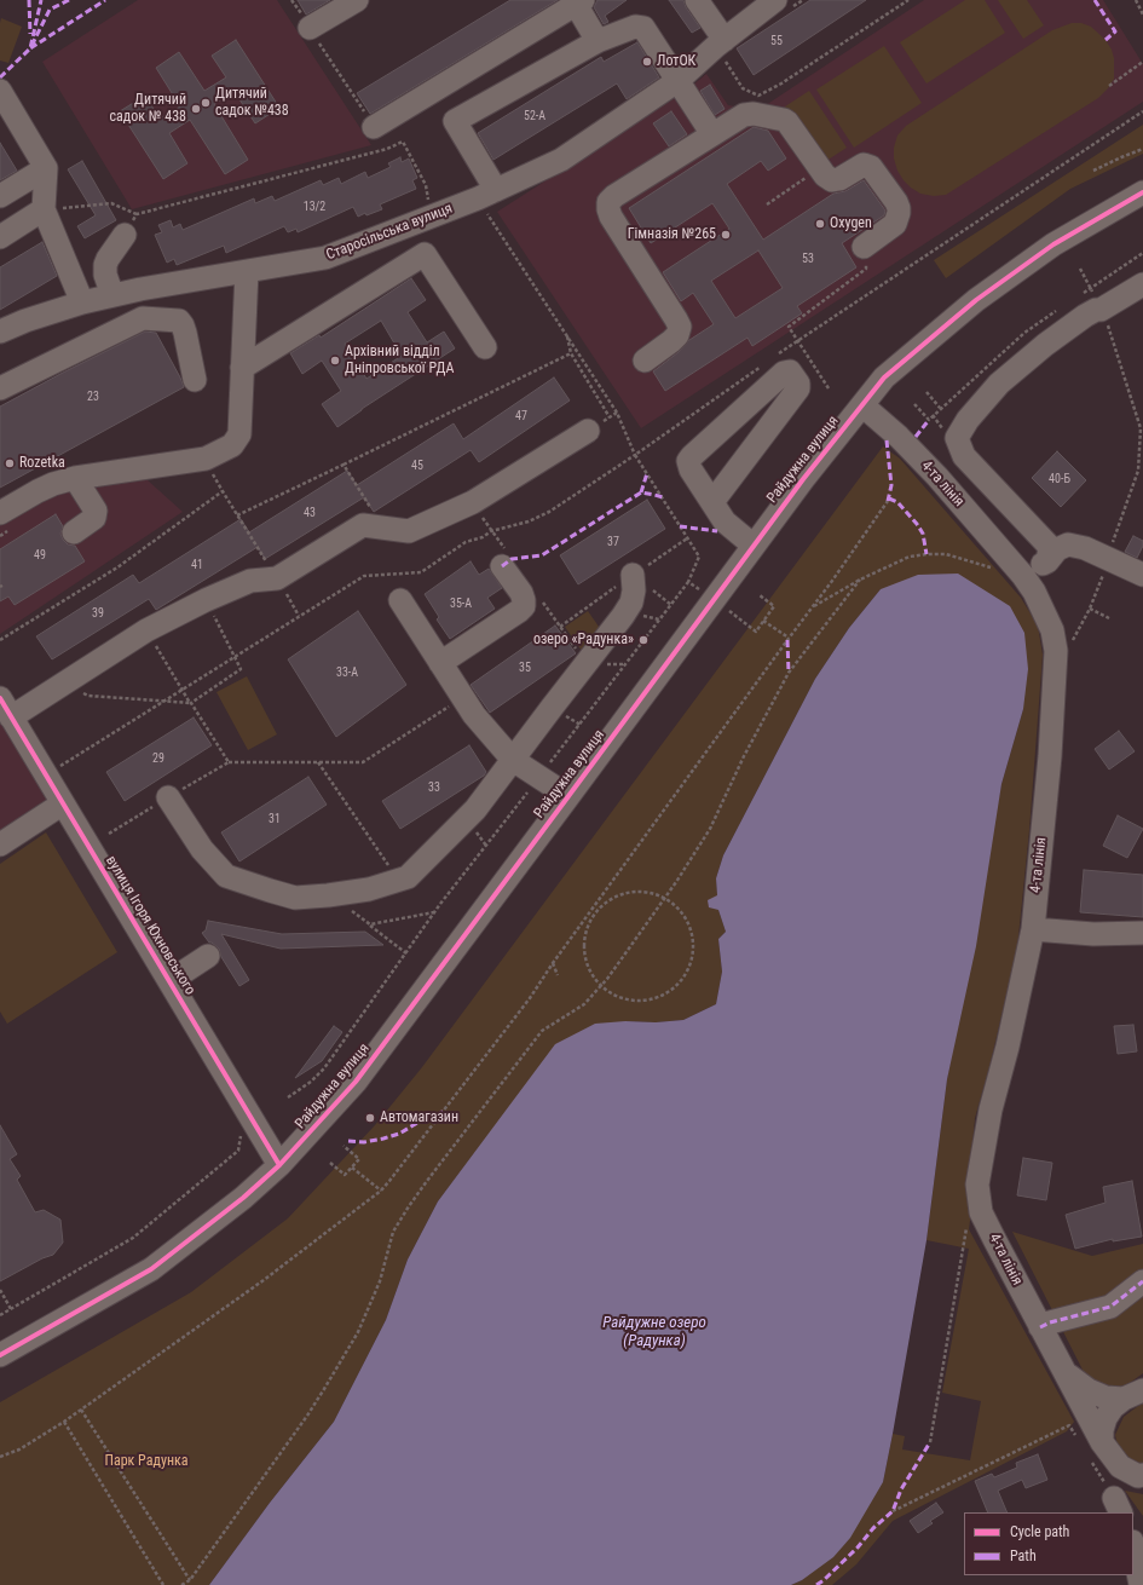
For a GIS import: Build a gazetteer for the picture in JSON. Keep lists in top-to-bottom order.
{
  "streets": {
    "street": [
      "Старосільська вулиця",
      "Райдужна вулиця",
      "4-та лінія",
      "вулиця Ігоря Юхновського"
    ]
  },
  "crossings": [
    ["Райдужна вулиця", "4-та лінія"],
    ["Райдужна вулиця", "вулиця Ігоря Юхновського"]
  ],
  "water": ["Райдужне озеро (Радунка)"],
  "parks": ["Парк Радунка"],
  "places": [
    "ЛотОК",
    "Дитячий садок №438",
    "Дитячий садок № 438",
    "Oxygen",
    "Гімназія №265",
    "Архівний відділ Дніпровської РДА",
    "Rozetka",
    "озеро «Радунка»",
    "Автомагазин"
  ],
  "house_numbers": [
    "55",
    "52-А",
    "13/2",
    "53",
    "23",
    "47",
    "45",
    "40-Б",
    "43",
    "37",
    "49",
    "41",
    "35-А",
    "39",
    "35",
    "33-А",
    "29",
    "33",
    "31"
  ],
  "legend": ["Cycle path", "Path"]
}
